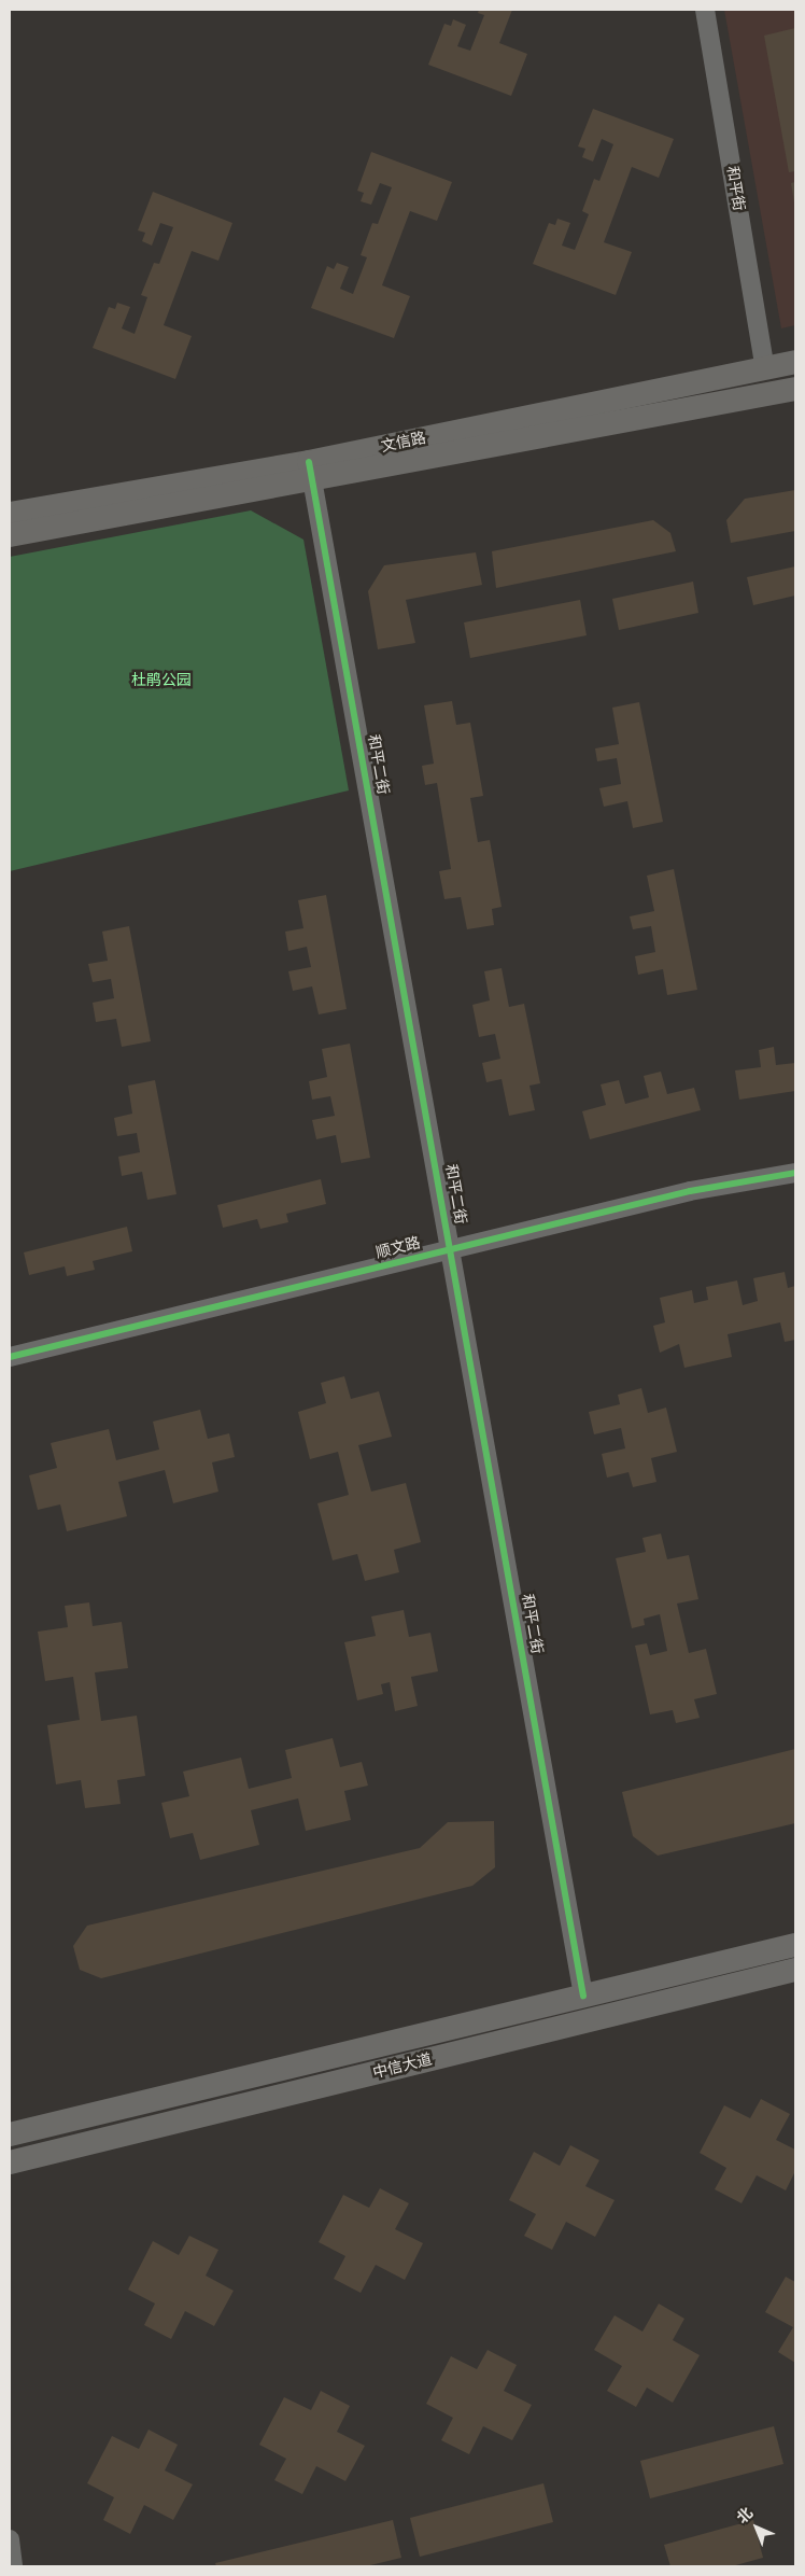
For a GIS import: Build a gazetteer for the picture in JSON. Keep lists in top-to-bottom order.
{
  "streets": {
    "main road": ["文信路", "中信大道"],
    "street": ["和平街", "和平二街", "顺文路"]
  },
  "crossings": [
    ["和平街", "文信路"],
    ["文信路", "和平二街"],
    ["和平二街", "顺文路"],
    ["和平二街", "中信大道"]
  ],
  "parks": ["杜鹃公园"],
  "north": "top left"
}
